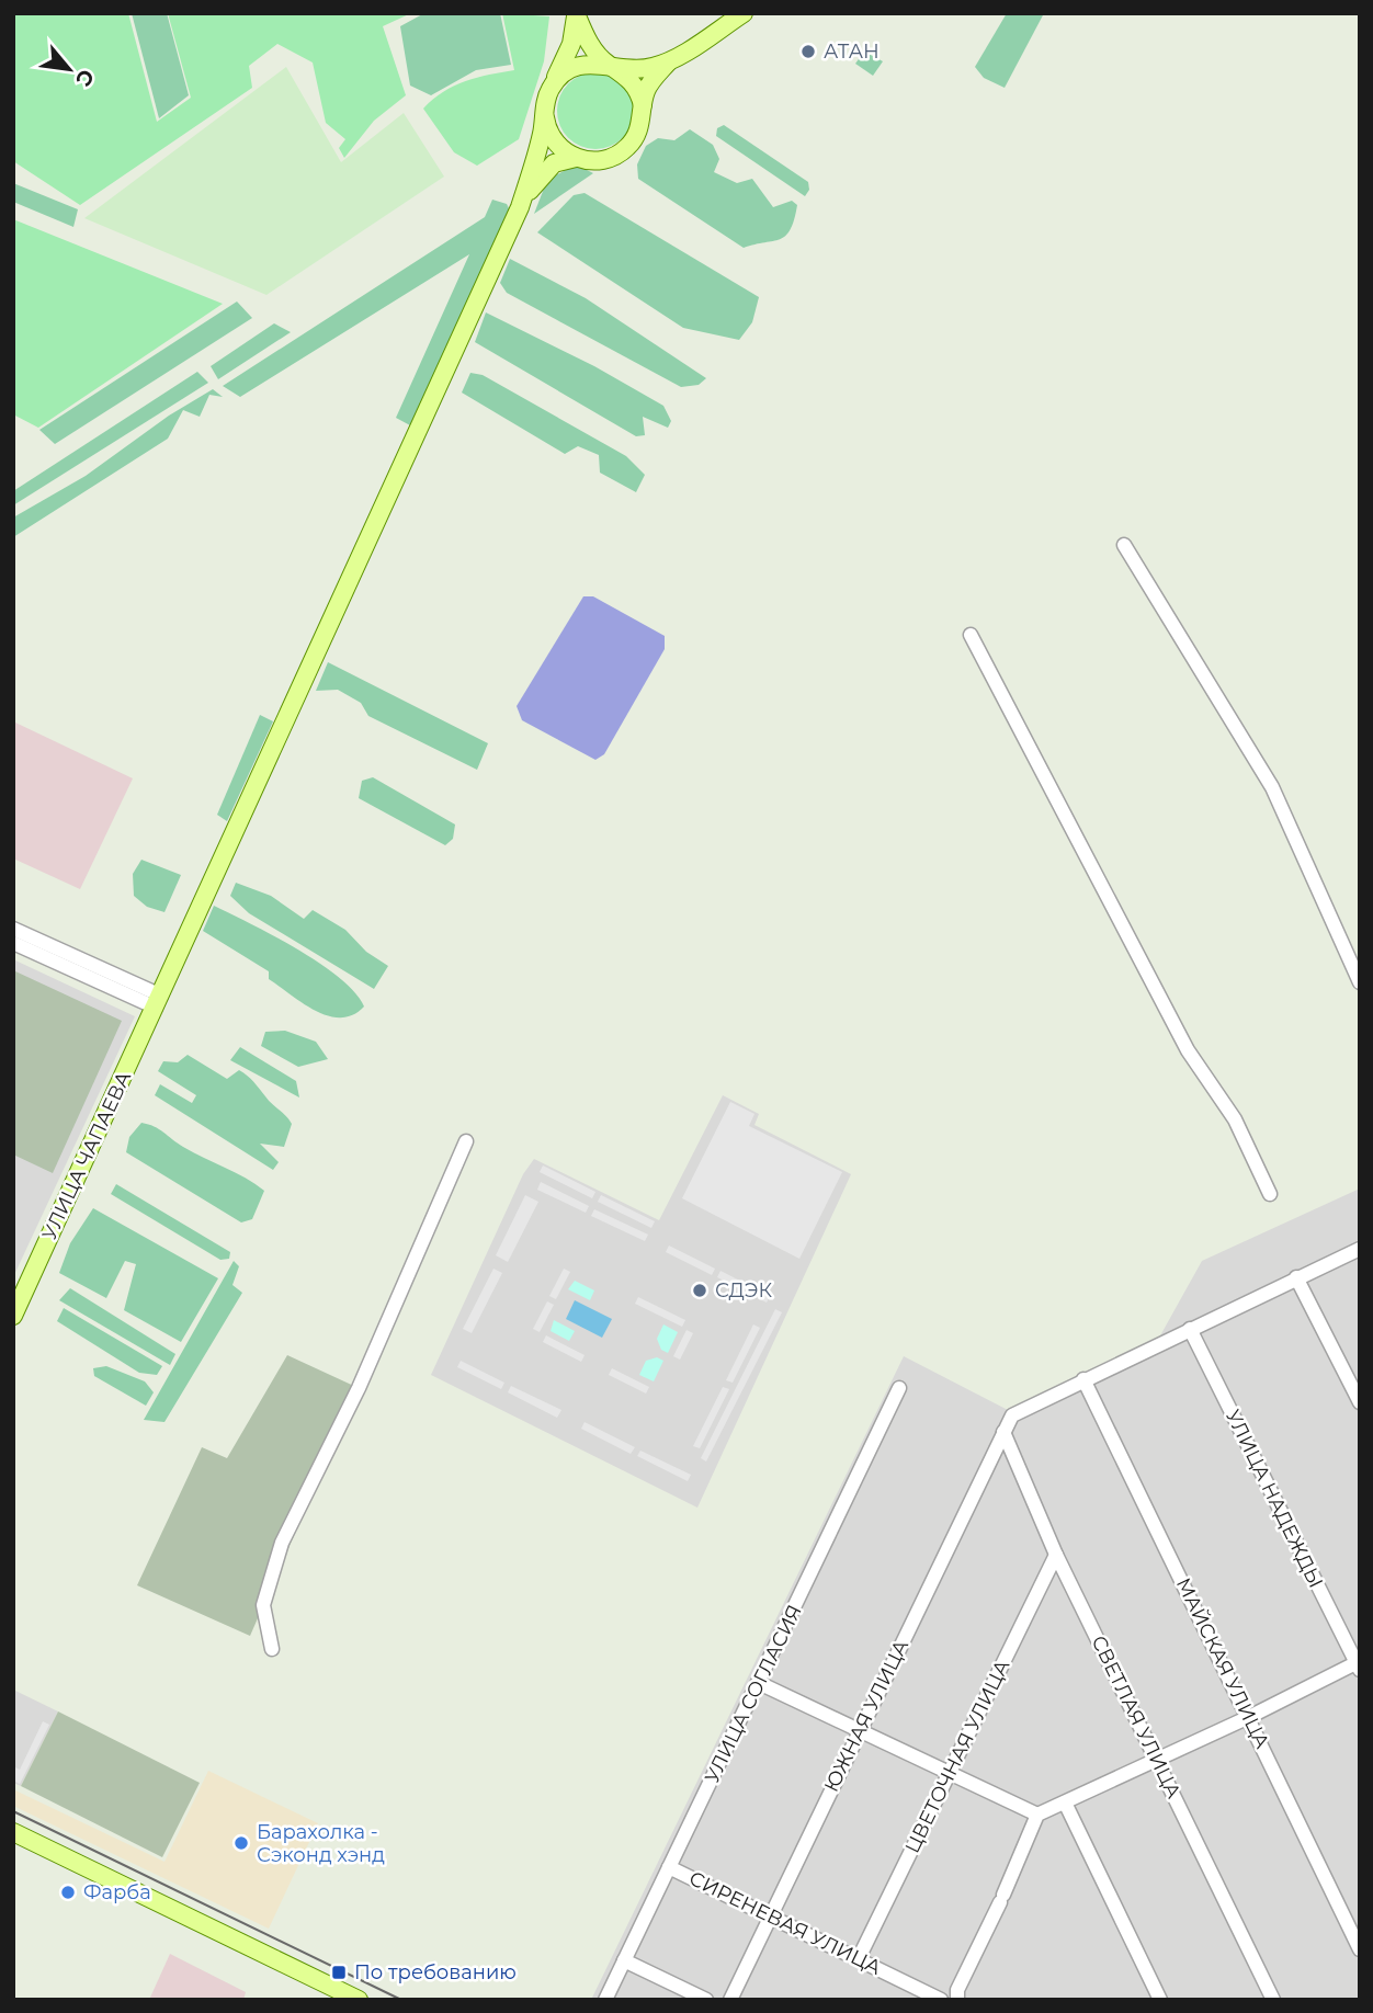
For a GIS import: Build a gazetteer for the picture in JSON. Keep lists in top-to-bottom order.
{
  "streets": {
    "main road": ["УЛИЦА ЧАПАЕВА"],
    "street": [
      "УЛИЦА НАДЕЖДЫ",
      "МАЙСКАЯ УЛИЦА",
      "УЛИЦА СОГЛАСИЯ",
      "ЮЖНАЯ УЛИЦА",
      "СВЕТЛАЯ УЛИЦА",
      "ЦВЕТОЧНАЯ УЛИЦА",
      "СИРЕНЕВАЯ УЛИЦА"
    ]
  },
  "crossings": [
    ["УЛИЦА СОГЛАСИЯ", "СИРЕНЕВАЯ УЛИЦА"],
    ["ЮЖНАЯ УЛИЦА", "СВЕТЛАЯ УЛИЦА"],
    ["ЮЖНАЯ УЛИЦА", "СИРЕНЕВАЯ УЛИЦА"],
    ["СВЕТЛАЯ УЛИЦА", "ЦВЕТОЧНАЯ УЛИЦА"],
    ["ЦВЕТОЧНАЯ УЛИЦА", "СИРЕНЕВАЯ УЛИЦА"]
  ],
  "places": {
    "other": [
      "АТАН",
      "СДЭК",
      "Барахолка - Сэконд хэнд",
      "Фарба"
    ],
    "transit": ["По требованию"]
  },
  "north": "bottom right"
}
